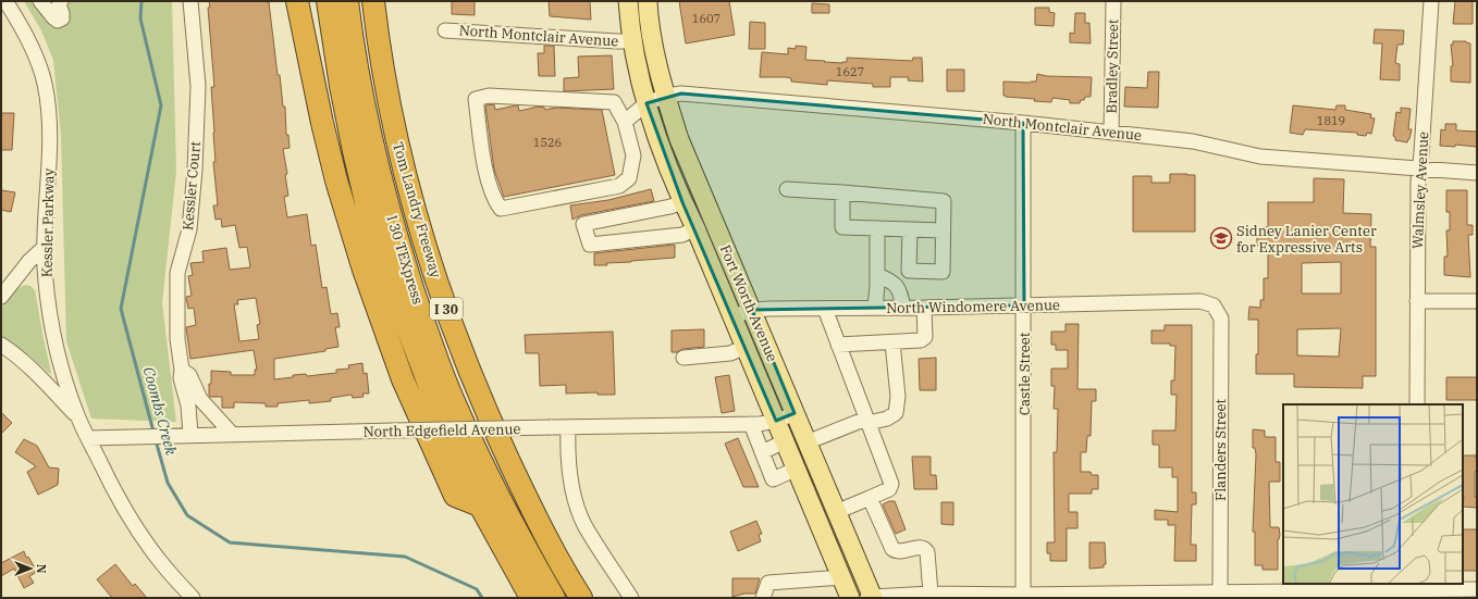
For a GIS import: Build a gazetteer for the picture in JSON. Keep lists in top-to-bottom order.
{
  "streets": {
    "highway": ["Tom Landry Freeway", "I 30 TEXpress", "I 30"],
    "main road": ["Fort Worth Avenue"],
    "street": [
      "North Montclair Avenue",
      "Bradley Street",
      "Kessler Court",
      "Walmsley Avenue",
      "Kessler Parkway",
      "North Windomere Avenue",
      "Castle Street",
      "North Edgefield Avenue",
      "Flanders Street"
    ]
  },
  "crossings": [
    ["North Montclair Avenue", "Bradley Street"],
    ["North Montclair Avenue", "Walmsley Avenue"],
    ["North Montclair Avenue", "Fort Worth Avenue"],
    ["North Montclair Avenue", "Castle Street"],
    ["Kessler Court", "North Edgefield Avenue"],
    ["Kessler Parkway", "North Edgefield Avenue"],
    ["Fort Worth Avenue", "North Windomere Avenue"],
    ["Fort Worth Avenue", "North Edgefield Avenue"],
    ["North Windomere Avenue", "Castle Street"],
    ["North Windomere Avenue", "Flanders Street"]
  ],
  "water": ["Coombs Creek"],
  "places": {
    "school or university": ["Sidney Lanier Center for Expressive Arts"]
  },
  "house_numbers": [
    "1607",
    "1627",
    "1819",
    "1526"
  ],
  "north": "right"
}
